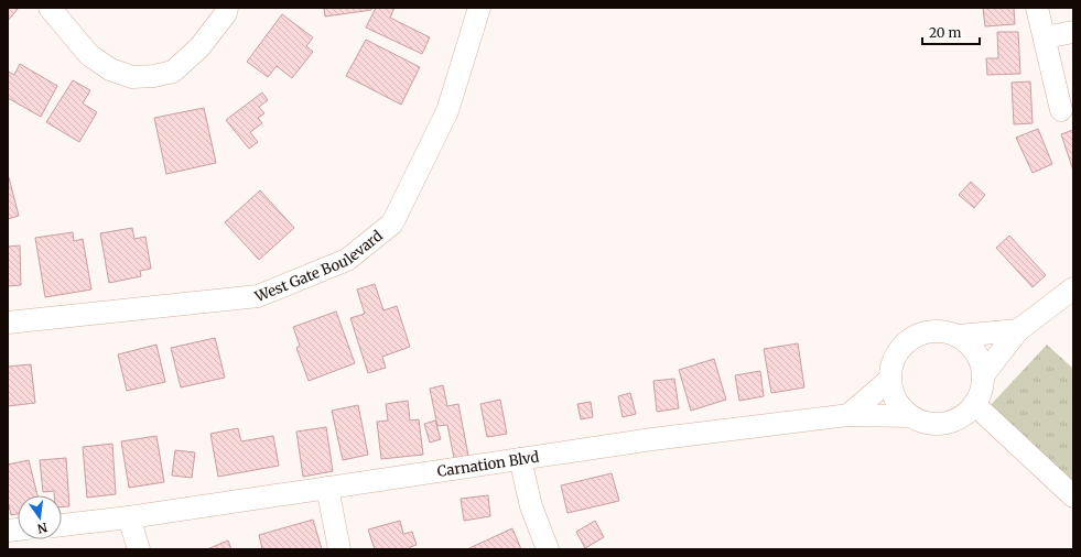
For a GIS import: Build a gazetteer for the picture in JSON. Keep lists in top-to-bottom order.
{
  "streets": {
    "street": ["West Gate Boulevard", "Carnation Blvd"]
  },
  "scale_bar": "20 m",
  "north": "bottom"
}
